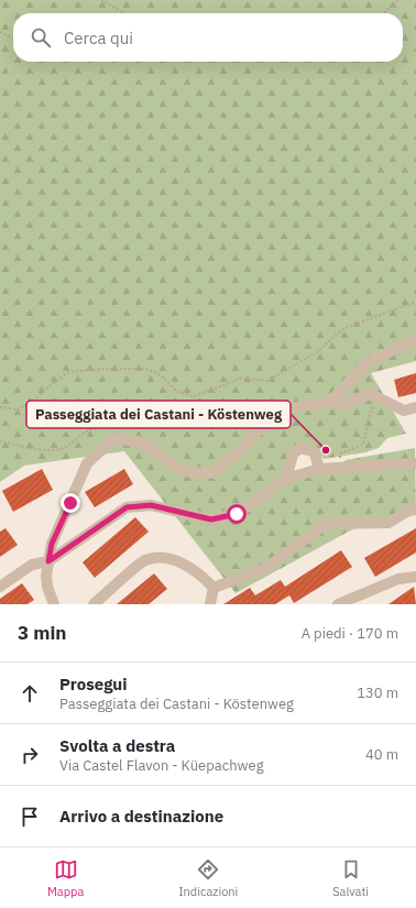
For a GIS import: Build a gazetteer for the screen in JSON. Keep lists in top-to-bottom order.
{
  "places": ["Passeggiata dei Castani - Köstenweg"],
  "page": {
    "search": "Cerca qui",
    "heading": ["3 min", "A piedi · 170 m"],
    "list": [
      ["Prosegui", "Passeggiata dei Castani - Köstenweg", "130 m"],
      ["Svolta a destra", "Via Castel Flavon - Küepachweg", "40 m"],
      "Arrivo a destinazione"
    ],
    "nav": ["Mappa", "Indicazioni", "Salvati"]
  }
}
